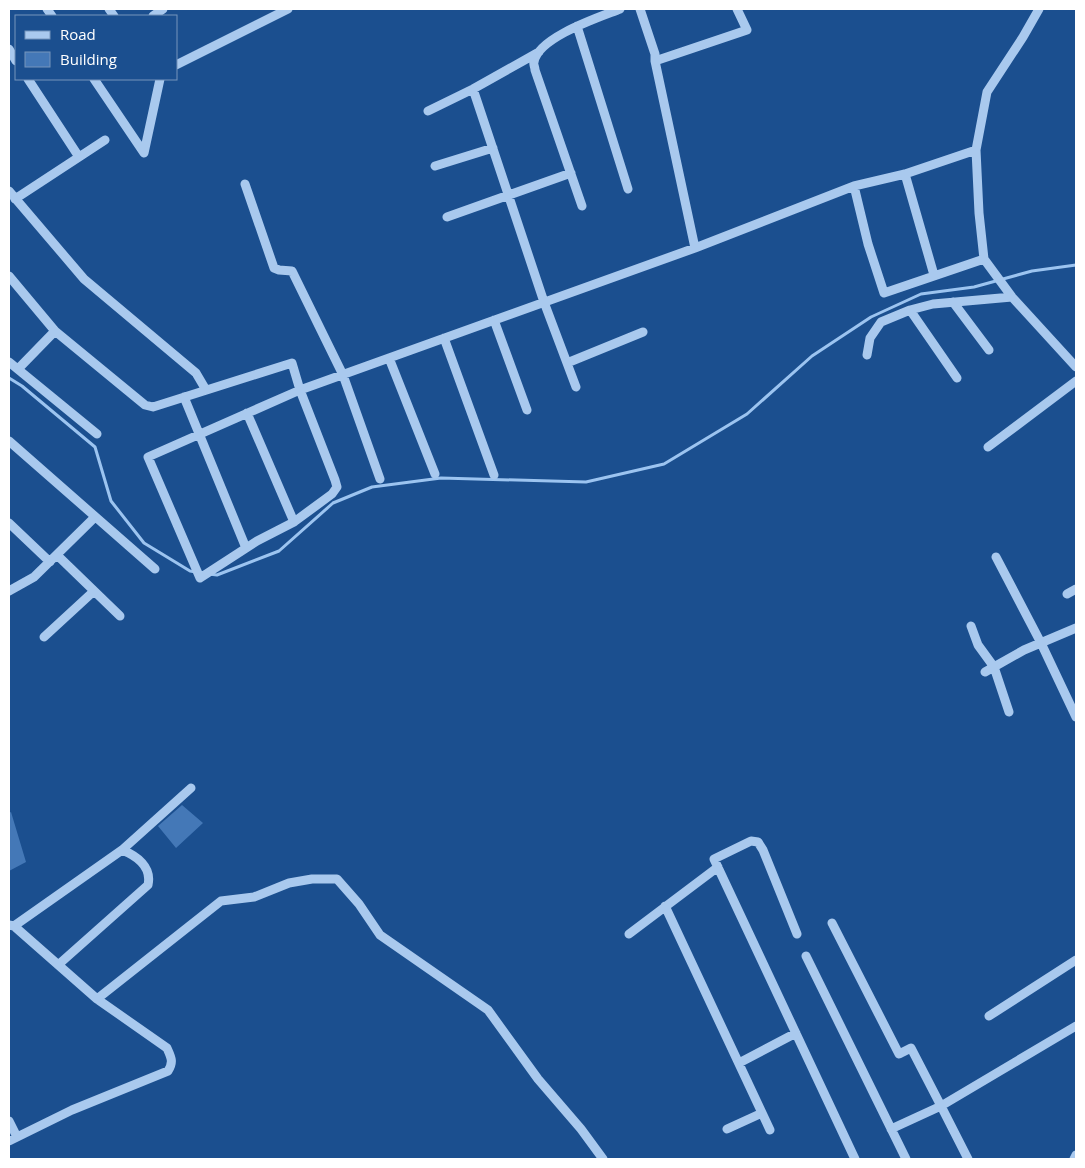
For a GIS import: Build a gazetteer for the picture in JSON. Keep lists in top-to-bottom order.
{
  "legend": ["Road", "Building"]
}
